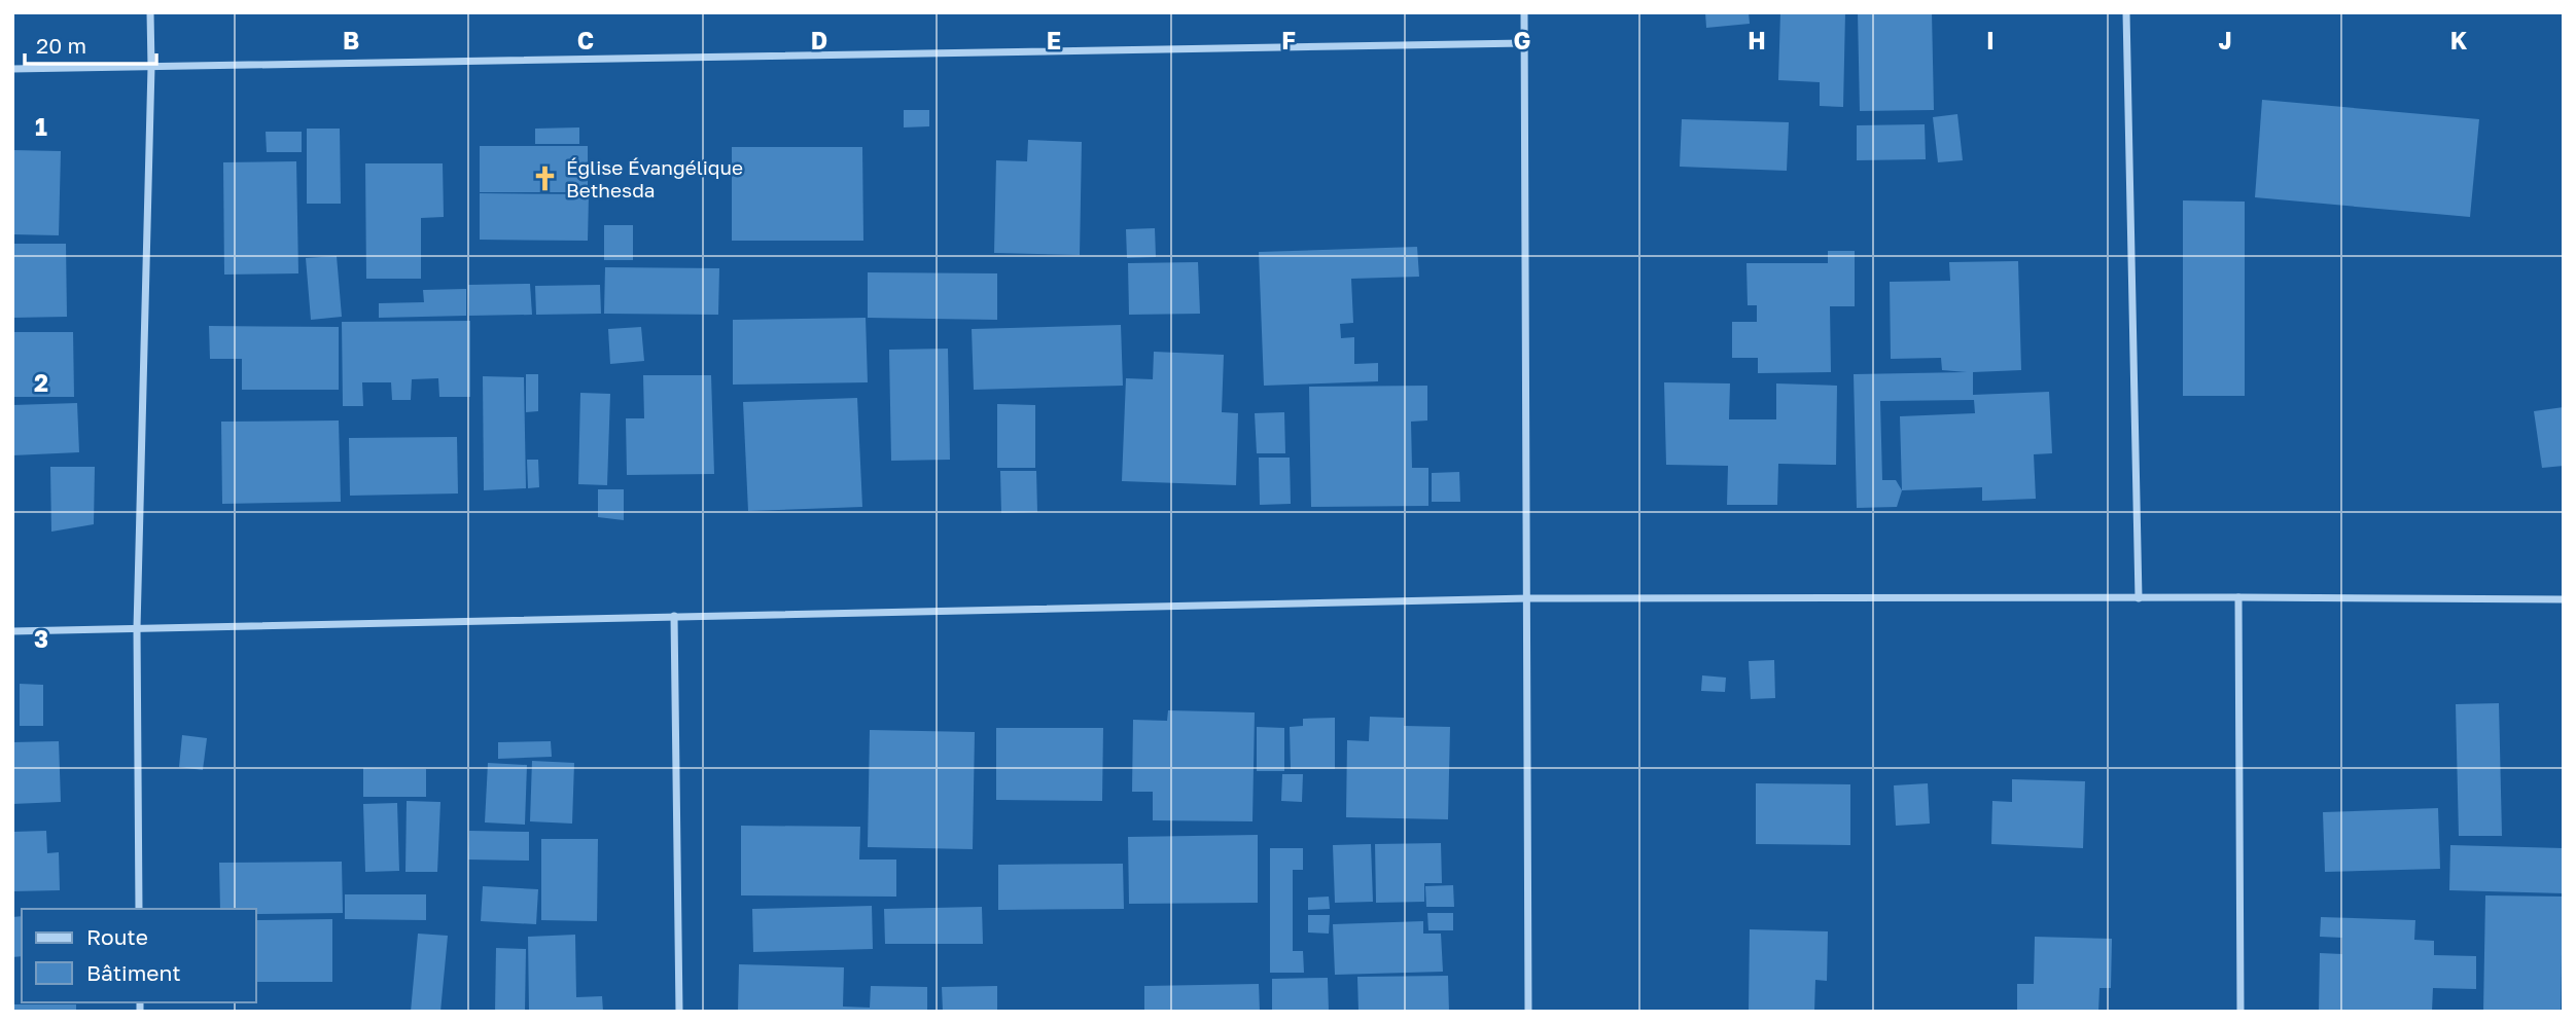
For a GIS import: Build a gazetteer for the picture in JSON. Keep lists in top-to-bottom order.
{
  "places": {
    "church": ["Église Évangélique Bethesda"]
  },
  "legend": ["Route", "Bâtiment"],
  "scale_bar": "20 m",
  "grid": {
    "columns": [
      "B",
      "C",
      "D",
      "E",
      "F",
      "G",
      "H",
      "I",
      "J",
      "K"
    ],
    "rows": ["1", "2", "3"]
  }
}
